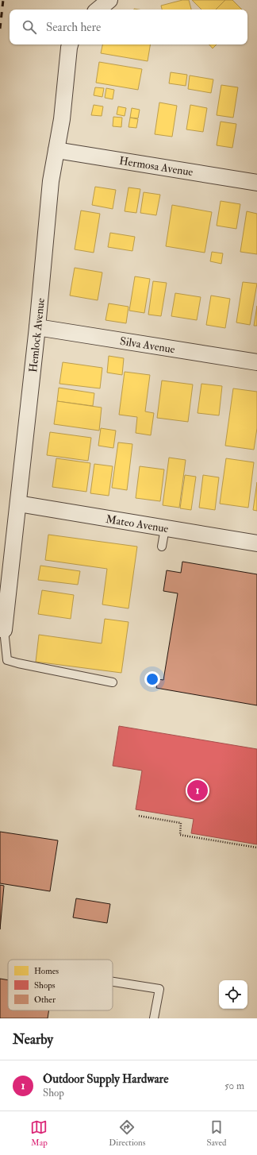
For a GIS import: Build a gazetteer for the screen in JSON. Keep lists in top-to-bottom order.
{
  "streets": {
    "street": [
      "Hermosa Avenue",
      "Hemlock Avenue",
      "Silva Avenue",
      "Mateo Avenue"
    ]
  },
  "crossings": [
    ["Hermosa Avenue", "Hemlock Avenue"],
    ["Hemlock Avenue", "Silva Avenue"],
    ["Hemlock Avenue", "Mateo Avenue"]
  ],
  "legend": ["Homes", "Shops", "Other"],
  "page": {
    "search": "Search here",
    "pins": "1",
    "heading": "Nearby",
    "list": [
      {
        "mark": "1",
        "name": "Outdoor Supply Hardware",
        "note": "Shop",
        "value": "50 m"
      }
    ],
    "nav": ["Map", "Directions", "Saved"]
  }
}
